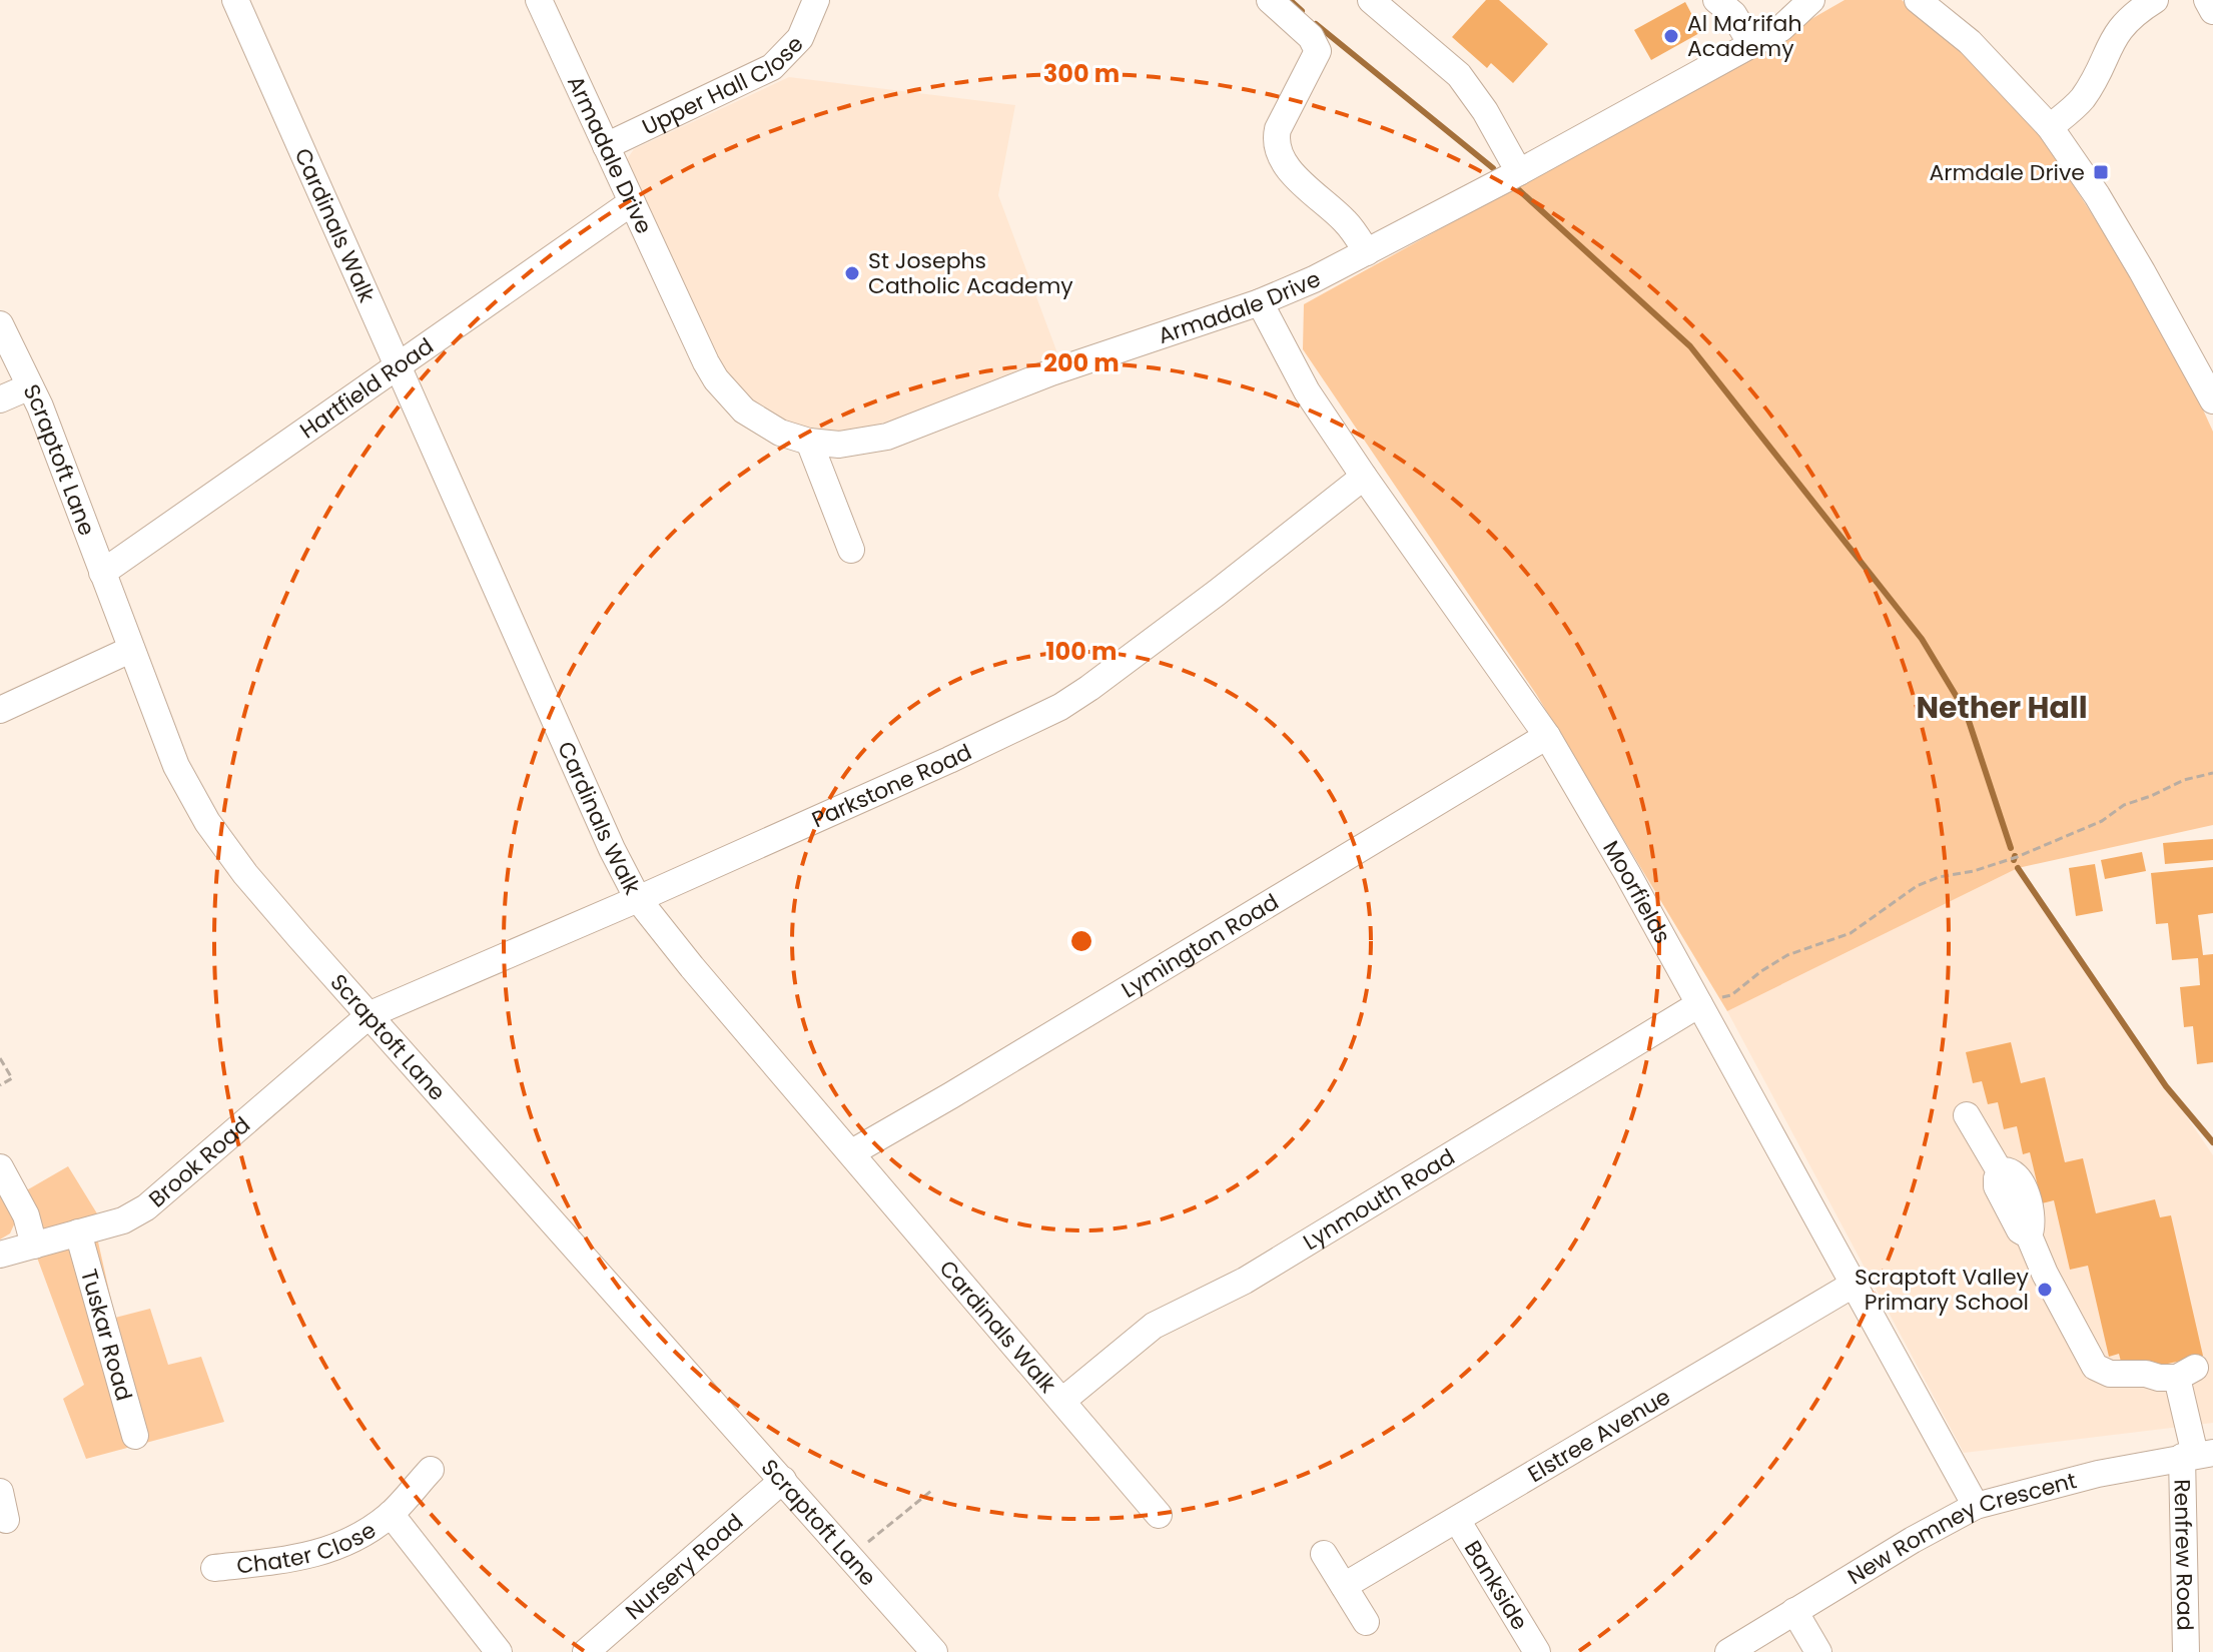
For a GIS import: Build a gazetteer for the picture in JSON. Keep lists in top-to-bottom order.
{
  "streets": {
    "street": [
      "Upper Hall Close",
      "Armadale Drive",
      "Cardinals Walk",
      "Hartfield Road",
      "Scraptoft Lane",
      "Parkstone Road",
      "Moorfields",
      "Lymington Road",
      "Brook Road",
      "Lynmouth Road",
      "Tuskar Road",
      "Elstree Avenue",
      "New Romney Crescent",
      "Chater Close",
      "Renfrew Road",
      "Nursery Road",
      "Bankside"
    ]
  },
  "crossings": [
    ["Upper Hall Close", "Armadale Drive"],
    ["Armadale Drive", "Hartfield Road"],
    ["Armadale Drive", "Moorfields"],
    ["Cardinals Walk", "Hartfield Road"],
    ["Cardinals Walk", "Parkstone Road"],
    ["Cardinals Walk", "Lymington Road"],
    ["Cardinals Walk", "Lynmouth Road"],
    ["Hartfield Road", "Scraptoft Lane"],
    ["Scraptoft Lane", "Parkstone Road"],
    ["Scraptoft Lane", "Brook Road"],
    ["Scraptoft Lane", "Nursery Road"],
    ["Parkstone Road", "Moorfields"],
    ["Parkstone Road", "Brook Road"],
    ["Moorfields", "Lymington Road"],
    ["Moorfields", "Lynmouth Road"],
    ["Moorfields", "Elstree Avenue"],
    ["Moorfields", "New Romney Crescent"],
    ["Brook Road", "Tuskar Road"],
    ["Elstree Avenue", "Bankside"],
    ["New Romney Crescent", "Renfrew Road"]
  ],
  "districts": ["Nether Hall"],
  "places": {
    "other": ["Al Ma’rifah Academy", "St Josephs Catholic Academy", "Scraptoft Valley Primary School"],
    "transit": ["Armdale Drive"]
  },
  "rings": ["300 m", "200 m", "100 m"]
}
